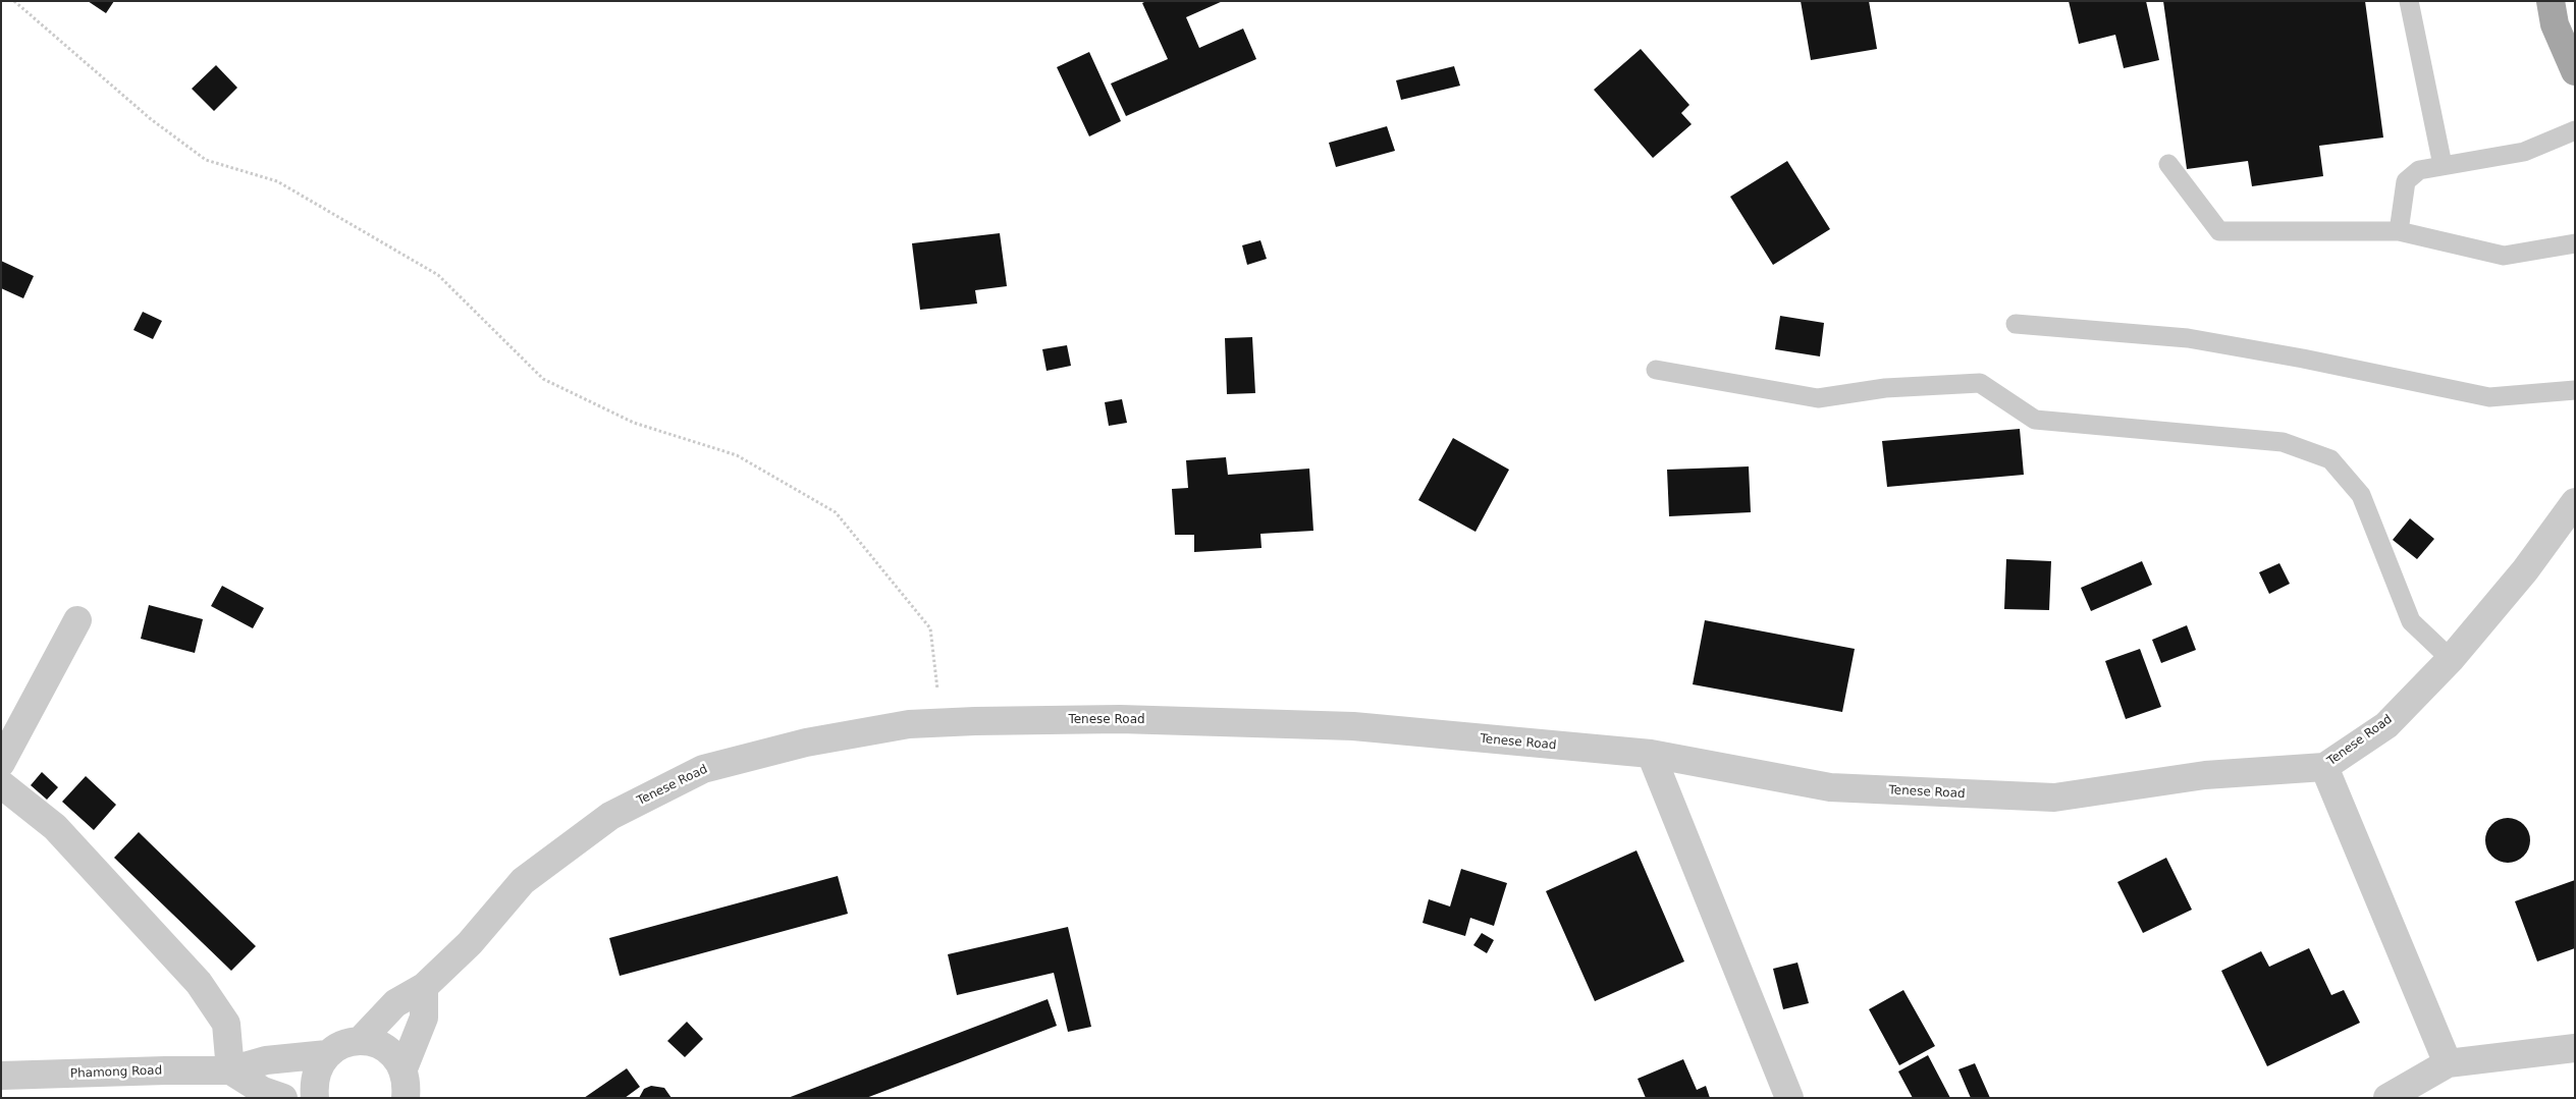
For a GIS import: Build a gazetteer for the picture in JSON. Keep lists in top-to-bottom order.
{
  "streets": {
    "street": ["Tenese Road", "Phamong Road"]
  }
}
